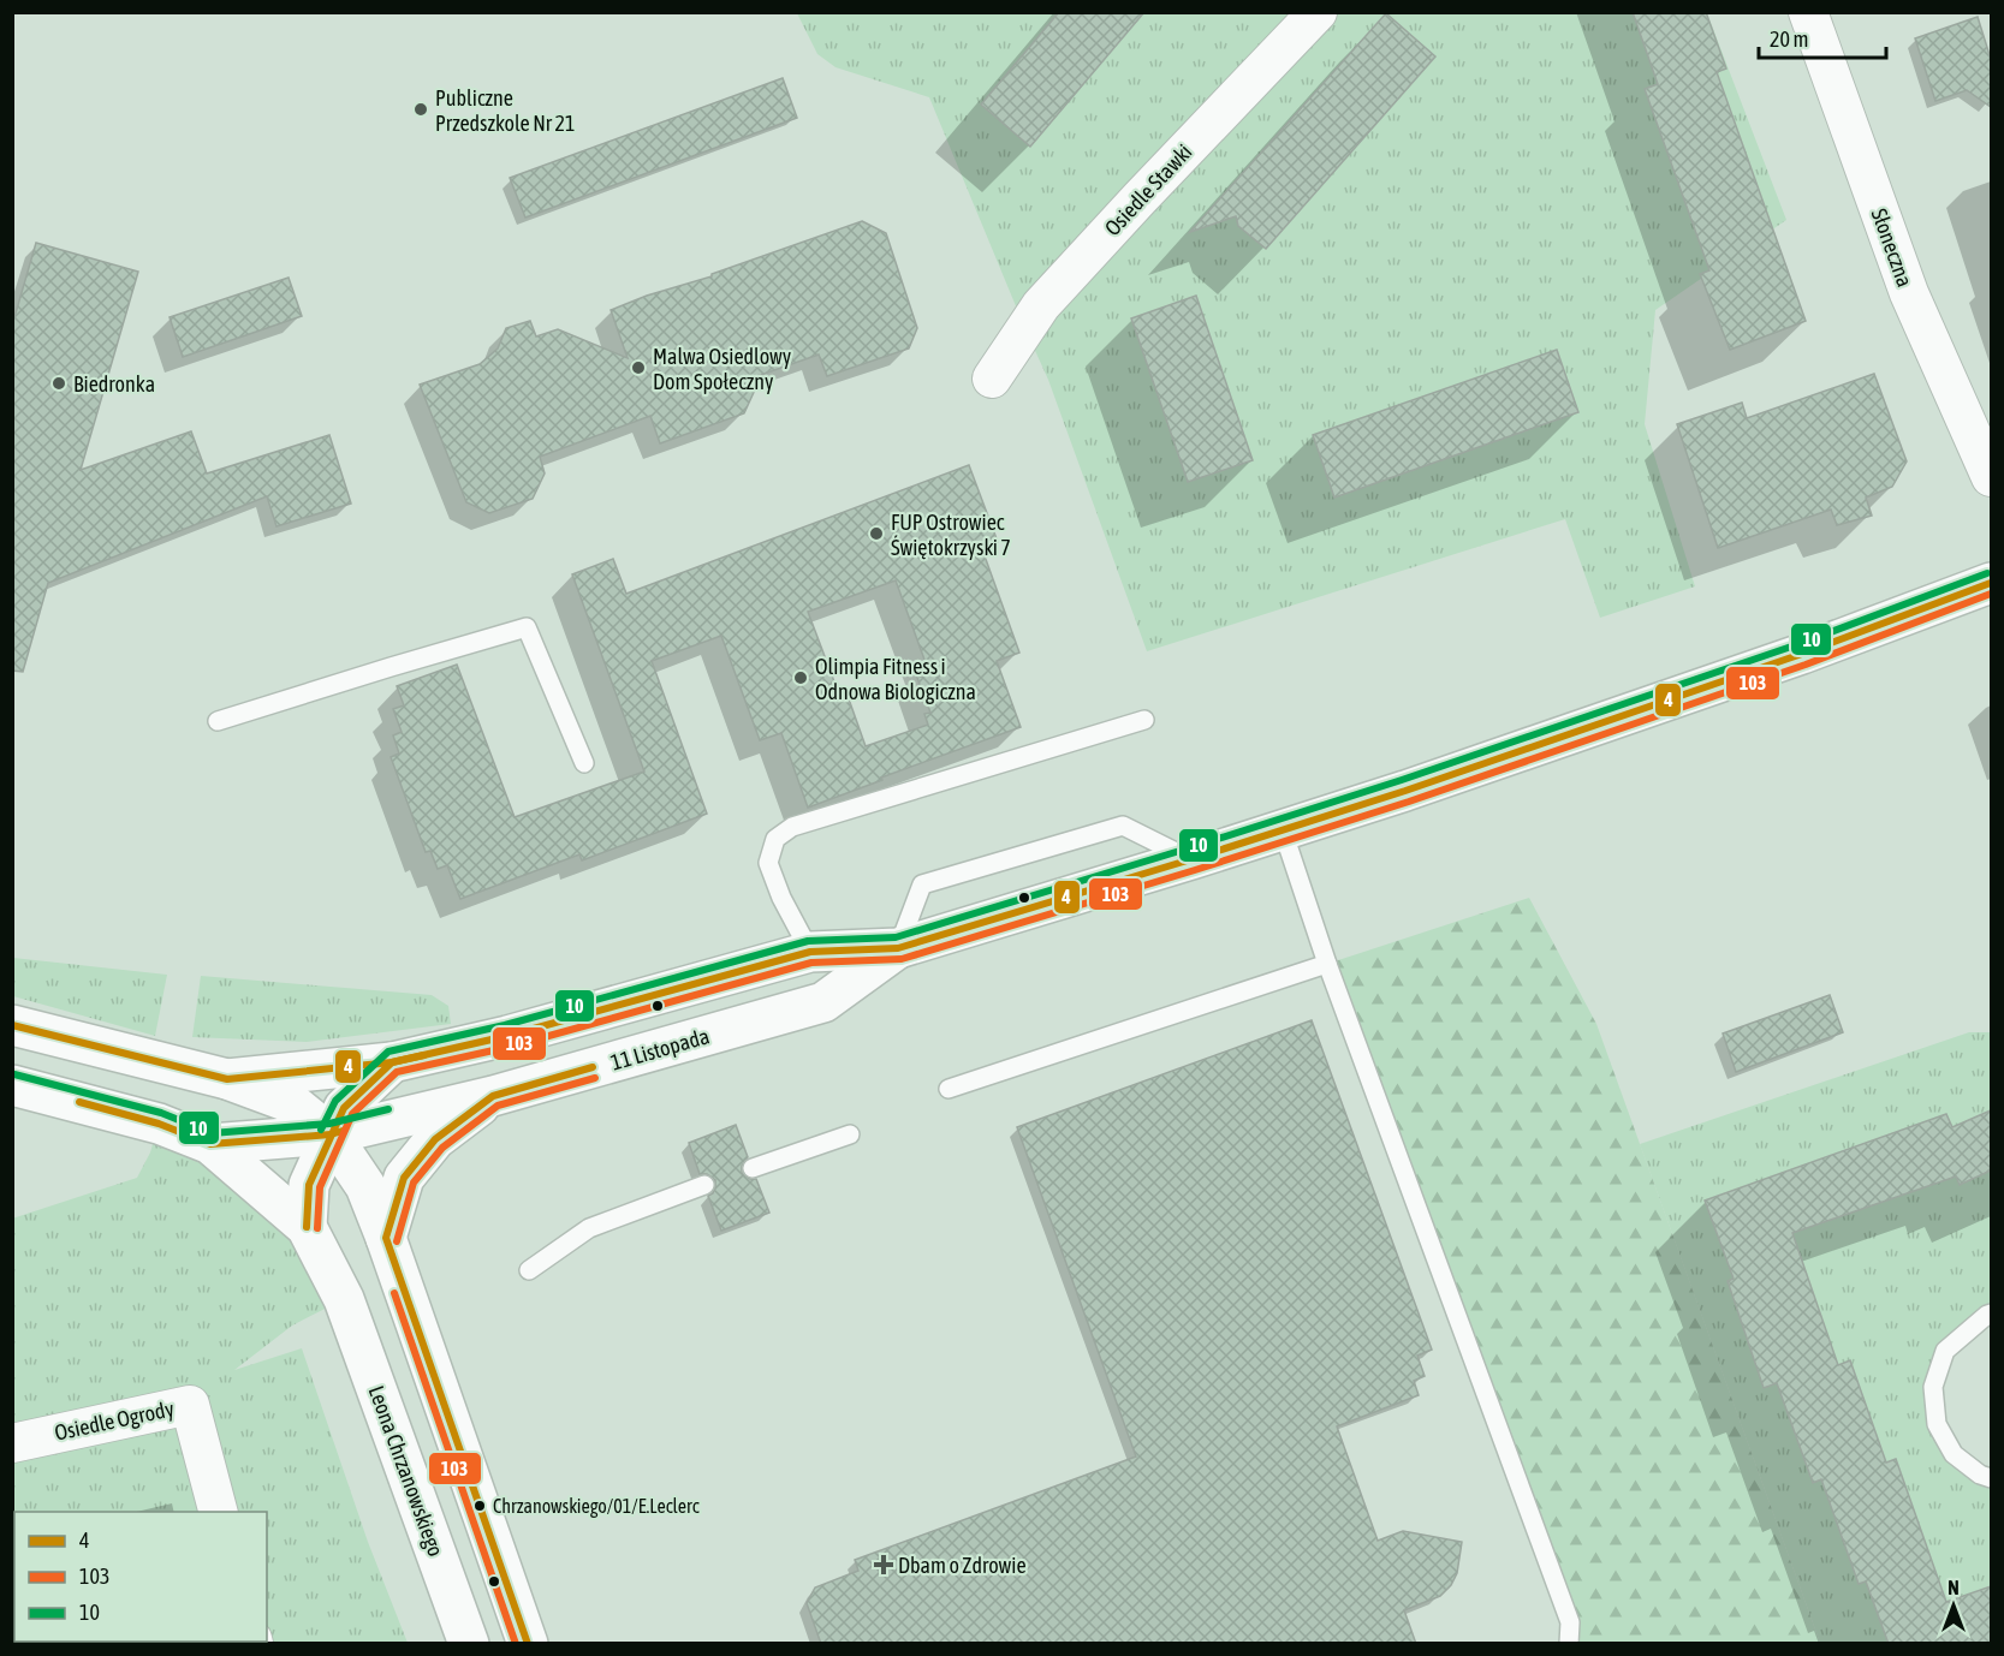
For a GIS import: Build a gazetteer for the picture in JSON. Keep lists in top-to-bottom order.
{
  "streets": {
    "street": [
      "Osiedle Stawki",
      "Słoneczna",
      "11 Listopada",
      "Osiedle Ogrody",
      "Leona Chrzanowskiego"
    ]
  },
  "places": {
    "other": [
      "Publiczne Przedszkole Nr 21",
      "Malwa Osiedlowy Dom Społeczny",
      "Biedronka",
      "FUP Ostrowiec Świętokrzyski 7",
      "Olimpia Fitness i Odnowa Biologiczna",
      "Chrzanowskiego/01/E.Leclerc"
    ],
    "health": ["Dbam o Zdrowie"]
  },
  "lines": ["transit line 10", "transit line 4", "transit line 103"],
  "legend": ["4", "103", "10"],
  "scale_bar": "20 m",
  "north": "top"
}
